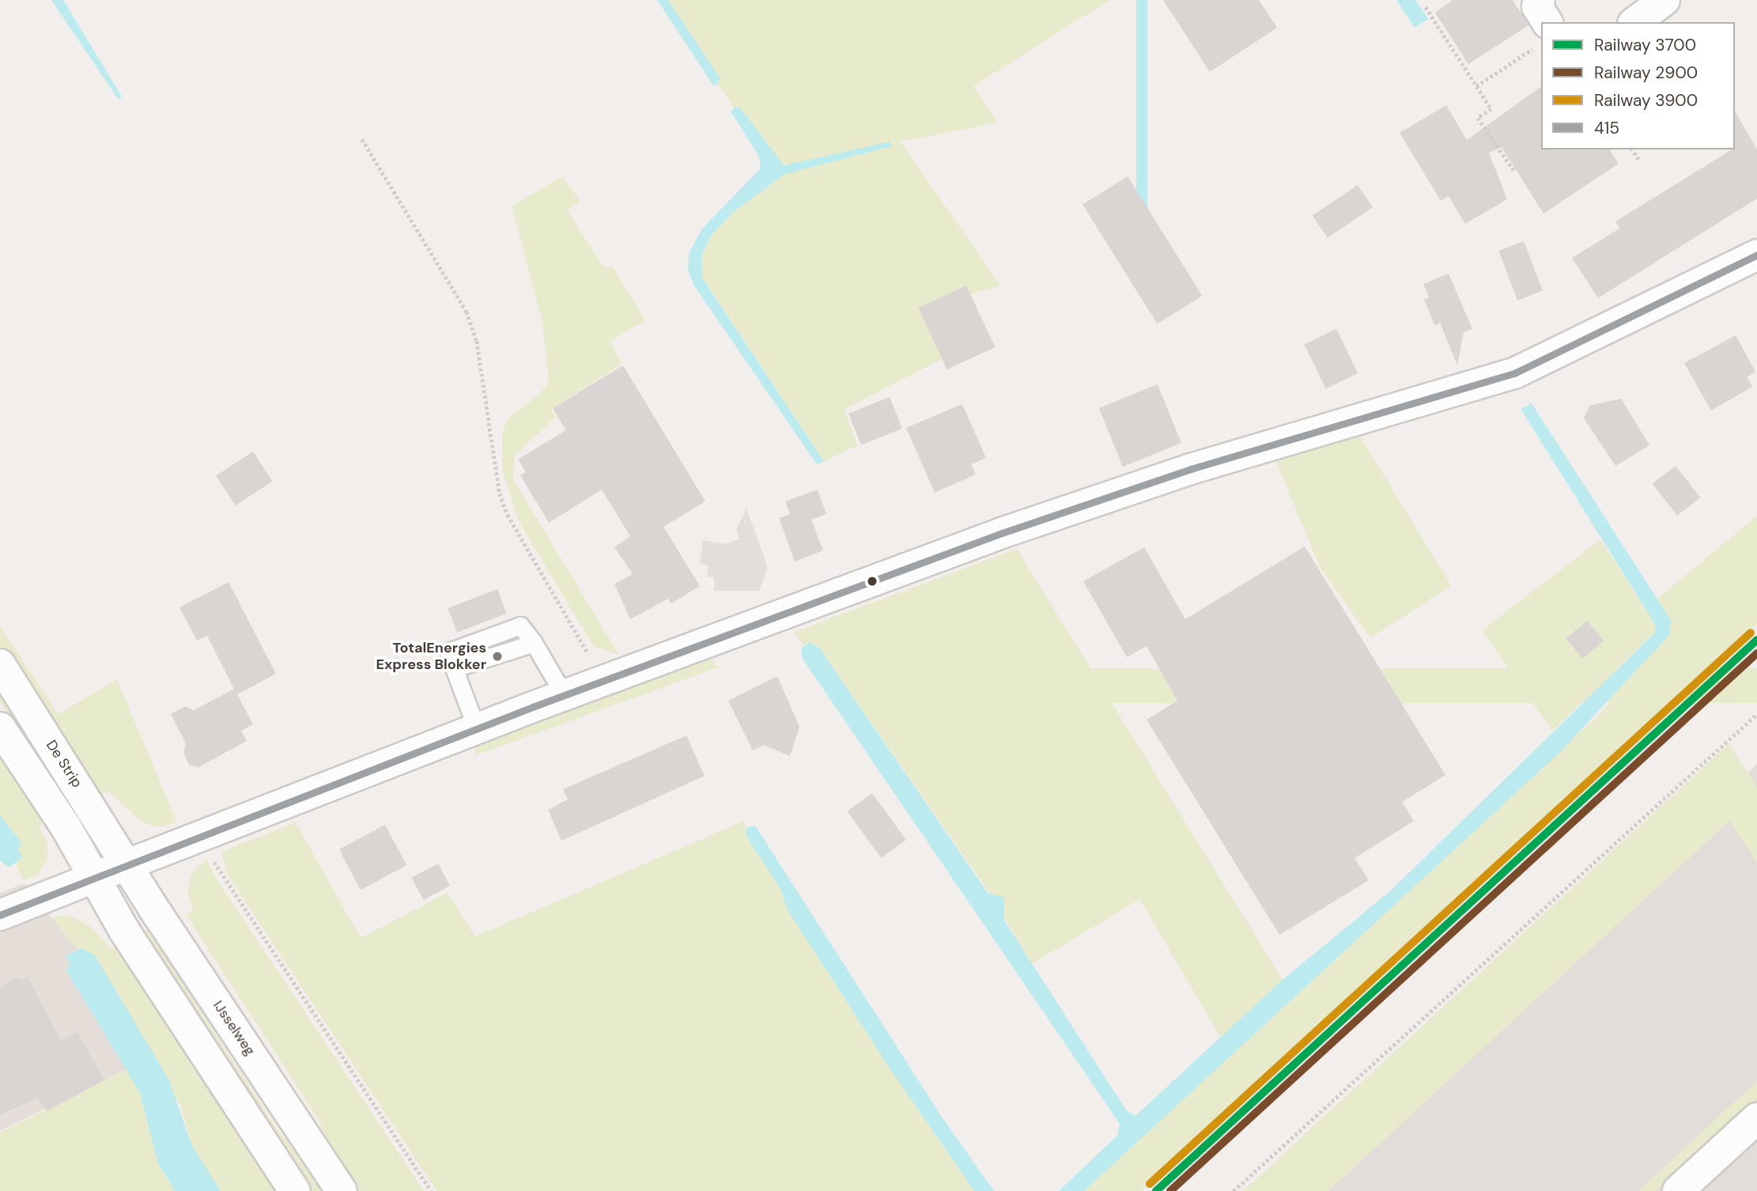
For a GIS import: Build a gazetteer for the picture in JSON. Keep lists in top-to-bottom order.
{
  "streets": {
    "street": ["De Strip", "IJsselweg"]
  },
  "crossings": [
    ["De Strip", "IJsselweg"]
  ],
  "places": ["TotalEnergies Express Blokker"],
  "lines": [
    "transit line 415",
    "rail line 3900",
    "rail line 3700",
    "rail line 2900"
  ],
  "legend": [
    "Railway 3700",
    "Railway 2900",
    "Railway 3900",
    "415"
  ]
}
